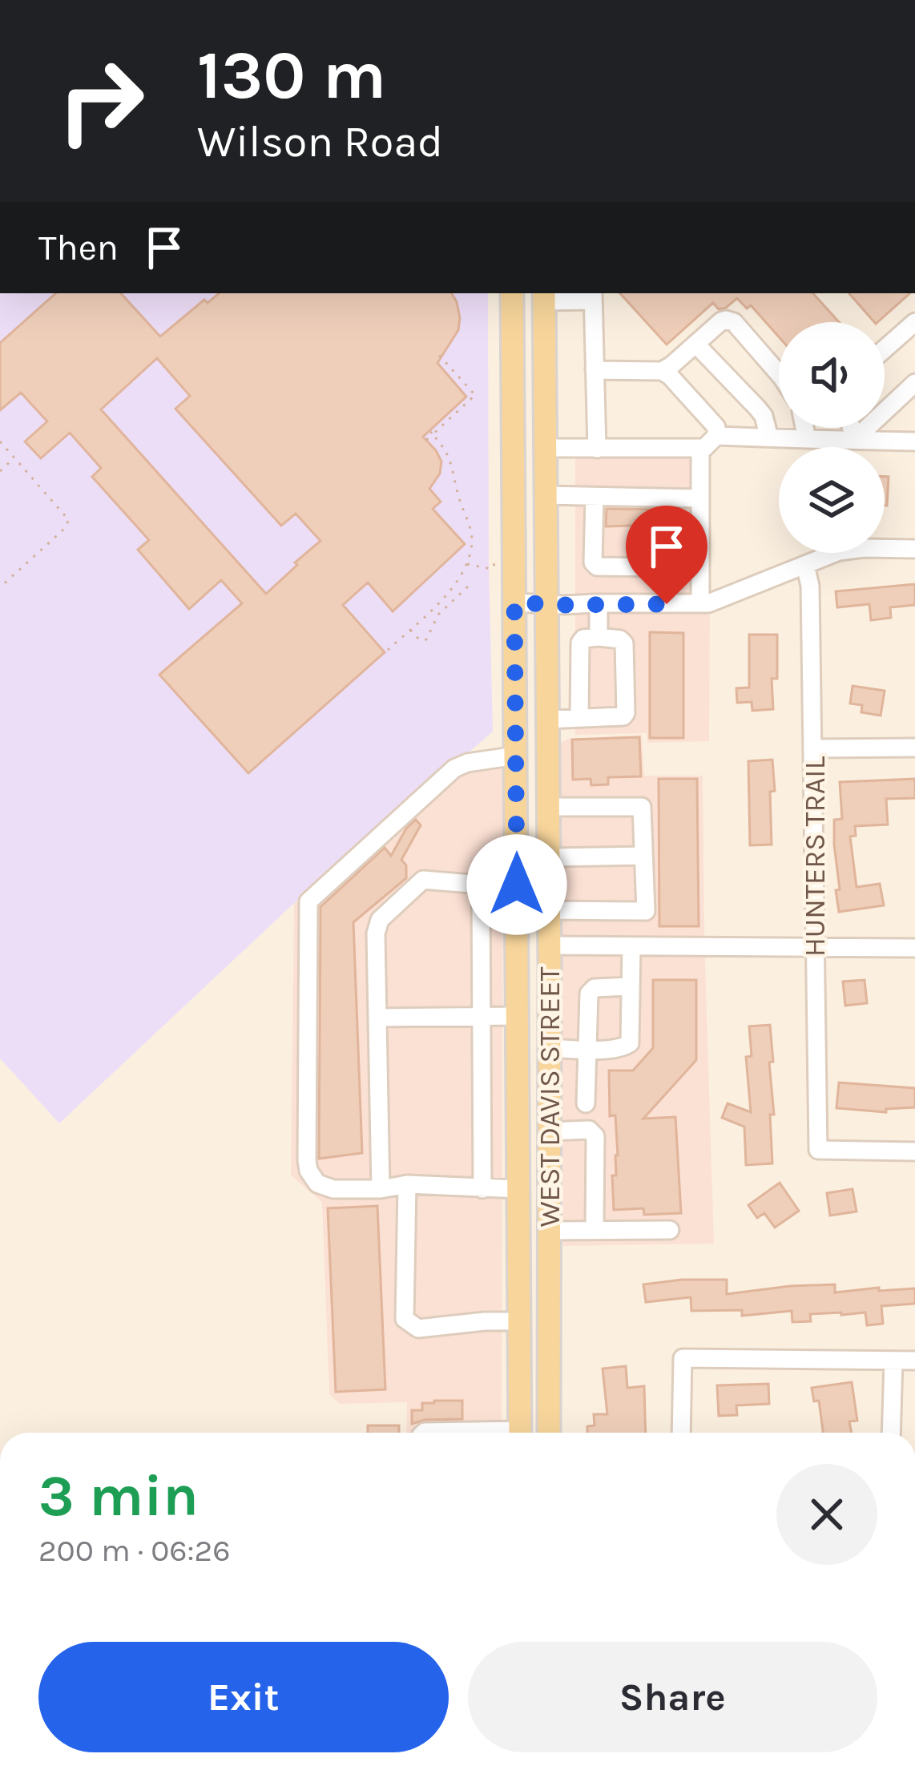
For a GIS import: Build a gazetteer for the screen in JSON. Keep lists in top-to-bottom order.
{
  "streets": {
    "main road": ["WEST DAVIS STREET"],
    "street": ["HUNTERS TRAIL"]
  },
  "page": {
    "turn": ["130 m", "Wilson Road"],
    "then": "Then",
    "heading": ["3 min", "200 m · 06:26"],
    "buttons": ["Exit", "Share"]
  }
}
